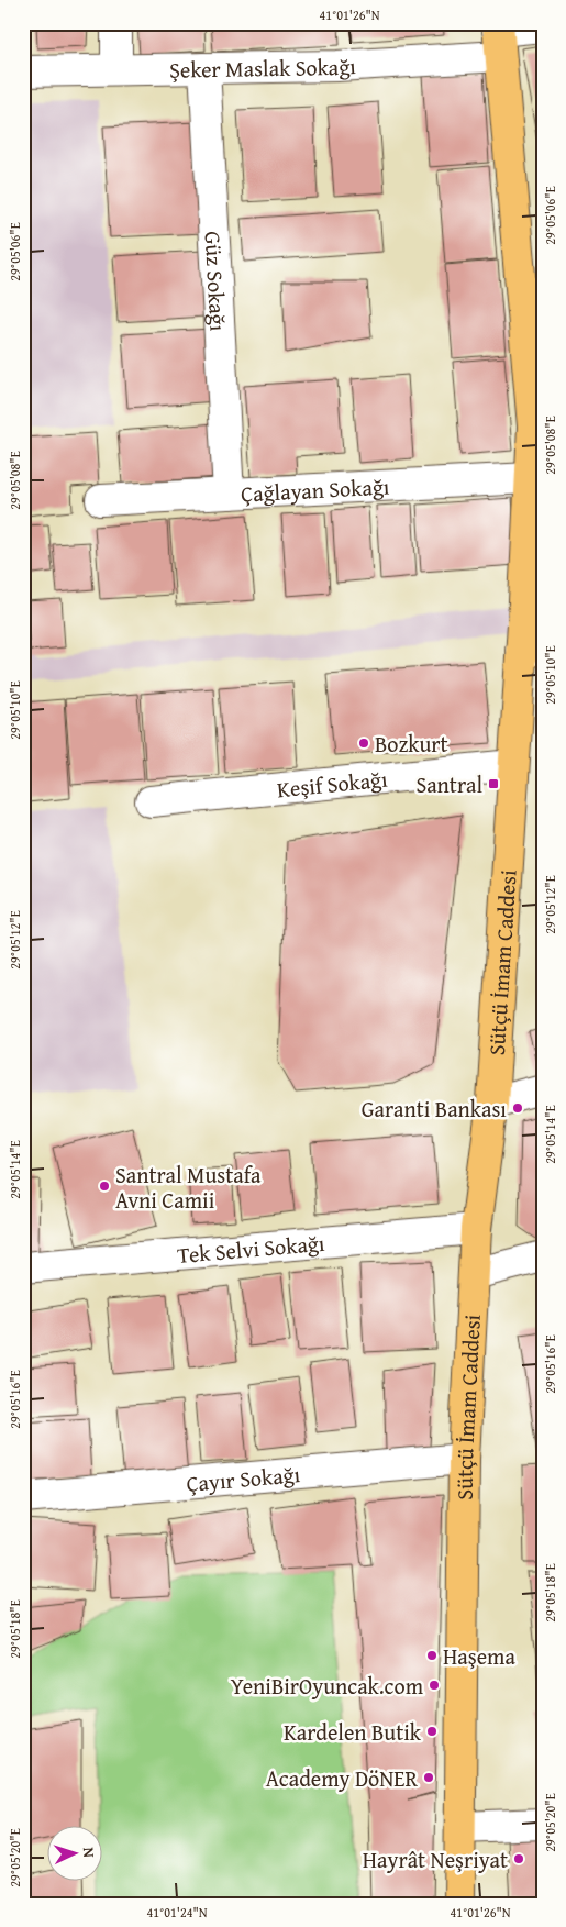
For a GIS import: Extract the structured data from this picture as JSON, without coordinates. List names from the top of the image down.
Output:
{
  "streets": {
    "main road": ["Sütçü İmam Caddesi"],
    "street": [
      "Şeker Maslak Sokağı",
      "Güz Sokağı",
      "Çağlayan Sokağı",
      "Keşif Sokağı",
      "Tek Selvi Sokağı",
      "Çayır Sokağı"
    ]
  },
  "crossings": [
    ["Şeker Maslak Sokağı", "Güz Sokağı"],
    ["Şeker Maslak Sokağı", "Sütçü İmam Caddesi"],
    ["Güz Sokağı", "Çağlayan Sokağı"],
    ["Çağlayan Sokağı", "Sütçü İmam Caddesi"],
    ["Keşif Sokağı", "Sütçü İmam Caddesi"],
    ["Sütçü İmam Caddesi", "Tek Selvi Sokağı"],
    ["Sütçü İmam Caddesi", "Çayır Sokağı"]
  ],
  "places": {
    "other": [
      "Bozkurt",
      "Garanti Bankası",
      "Santral Mustafa Avni Camii",
      "Haşema",
      "YeniBirOyuncak.com",
      "Kardelen Butik",
      "Academy DöNER",
      "Hayrât Neşriyat"
    ],
    "transit": ["Santral"]
  },
  "north": "right",
  "coordinates": [
    "41°01'26\"N",
    "29°05'06\"E",
    "29°05'08\"E",
    "29°05'10\"E",
    "29°05'12\"E",
    "29°05'14\"E",
    "29°05'16\"E",
    "29°05'18\"E",
    "29°05'20\"E",
    "41°01'24\"N"
  ]
}
